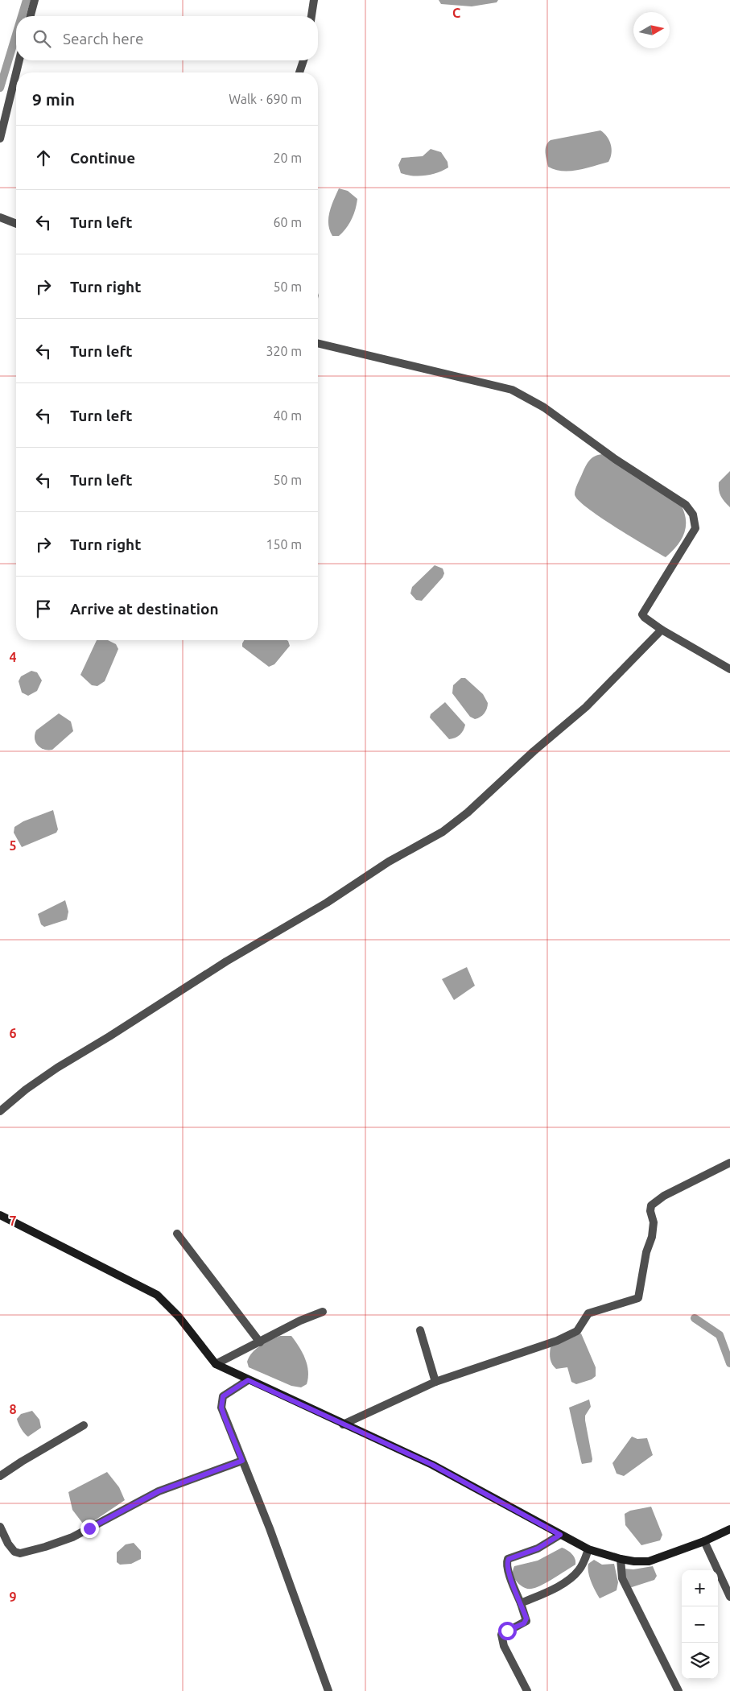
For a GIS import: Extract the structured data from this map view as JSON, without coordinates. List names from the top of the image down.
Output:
{
  "north": "right",
  "page": {
    "search": "Search here",
    "heading": ["9 min", "Walk · 690 m"],
    "list": [
      ["Continue", "20 m"],
      ["Turn left", "60 m"],
      ["Turn right", "50 m"],
      ["Turn left", "320 m"],
      ["Turn left", "40 m"],
      ["Turn left", "50 m"],
      ["Turn right", "150 m"],
      "Arrive at destination"
    ],
    "map_buttons": ["+", "−"]
  },
  "grid": {
    "columns": ["C"],
    "rows": [
      "4",
      "5",
      "6",
      "7",
      "8",
      "9"
    ]
  }
}
